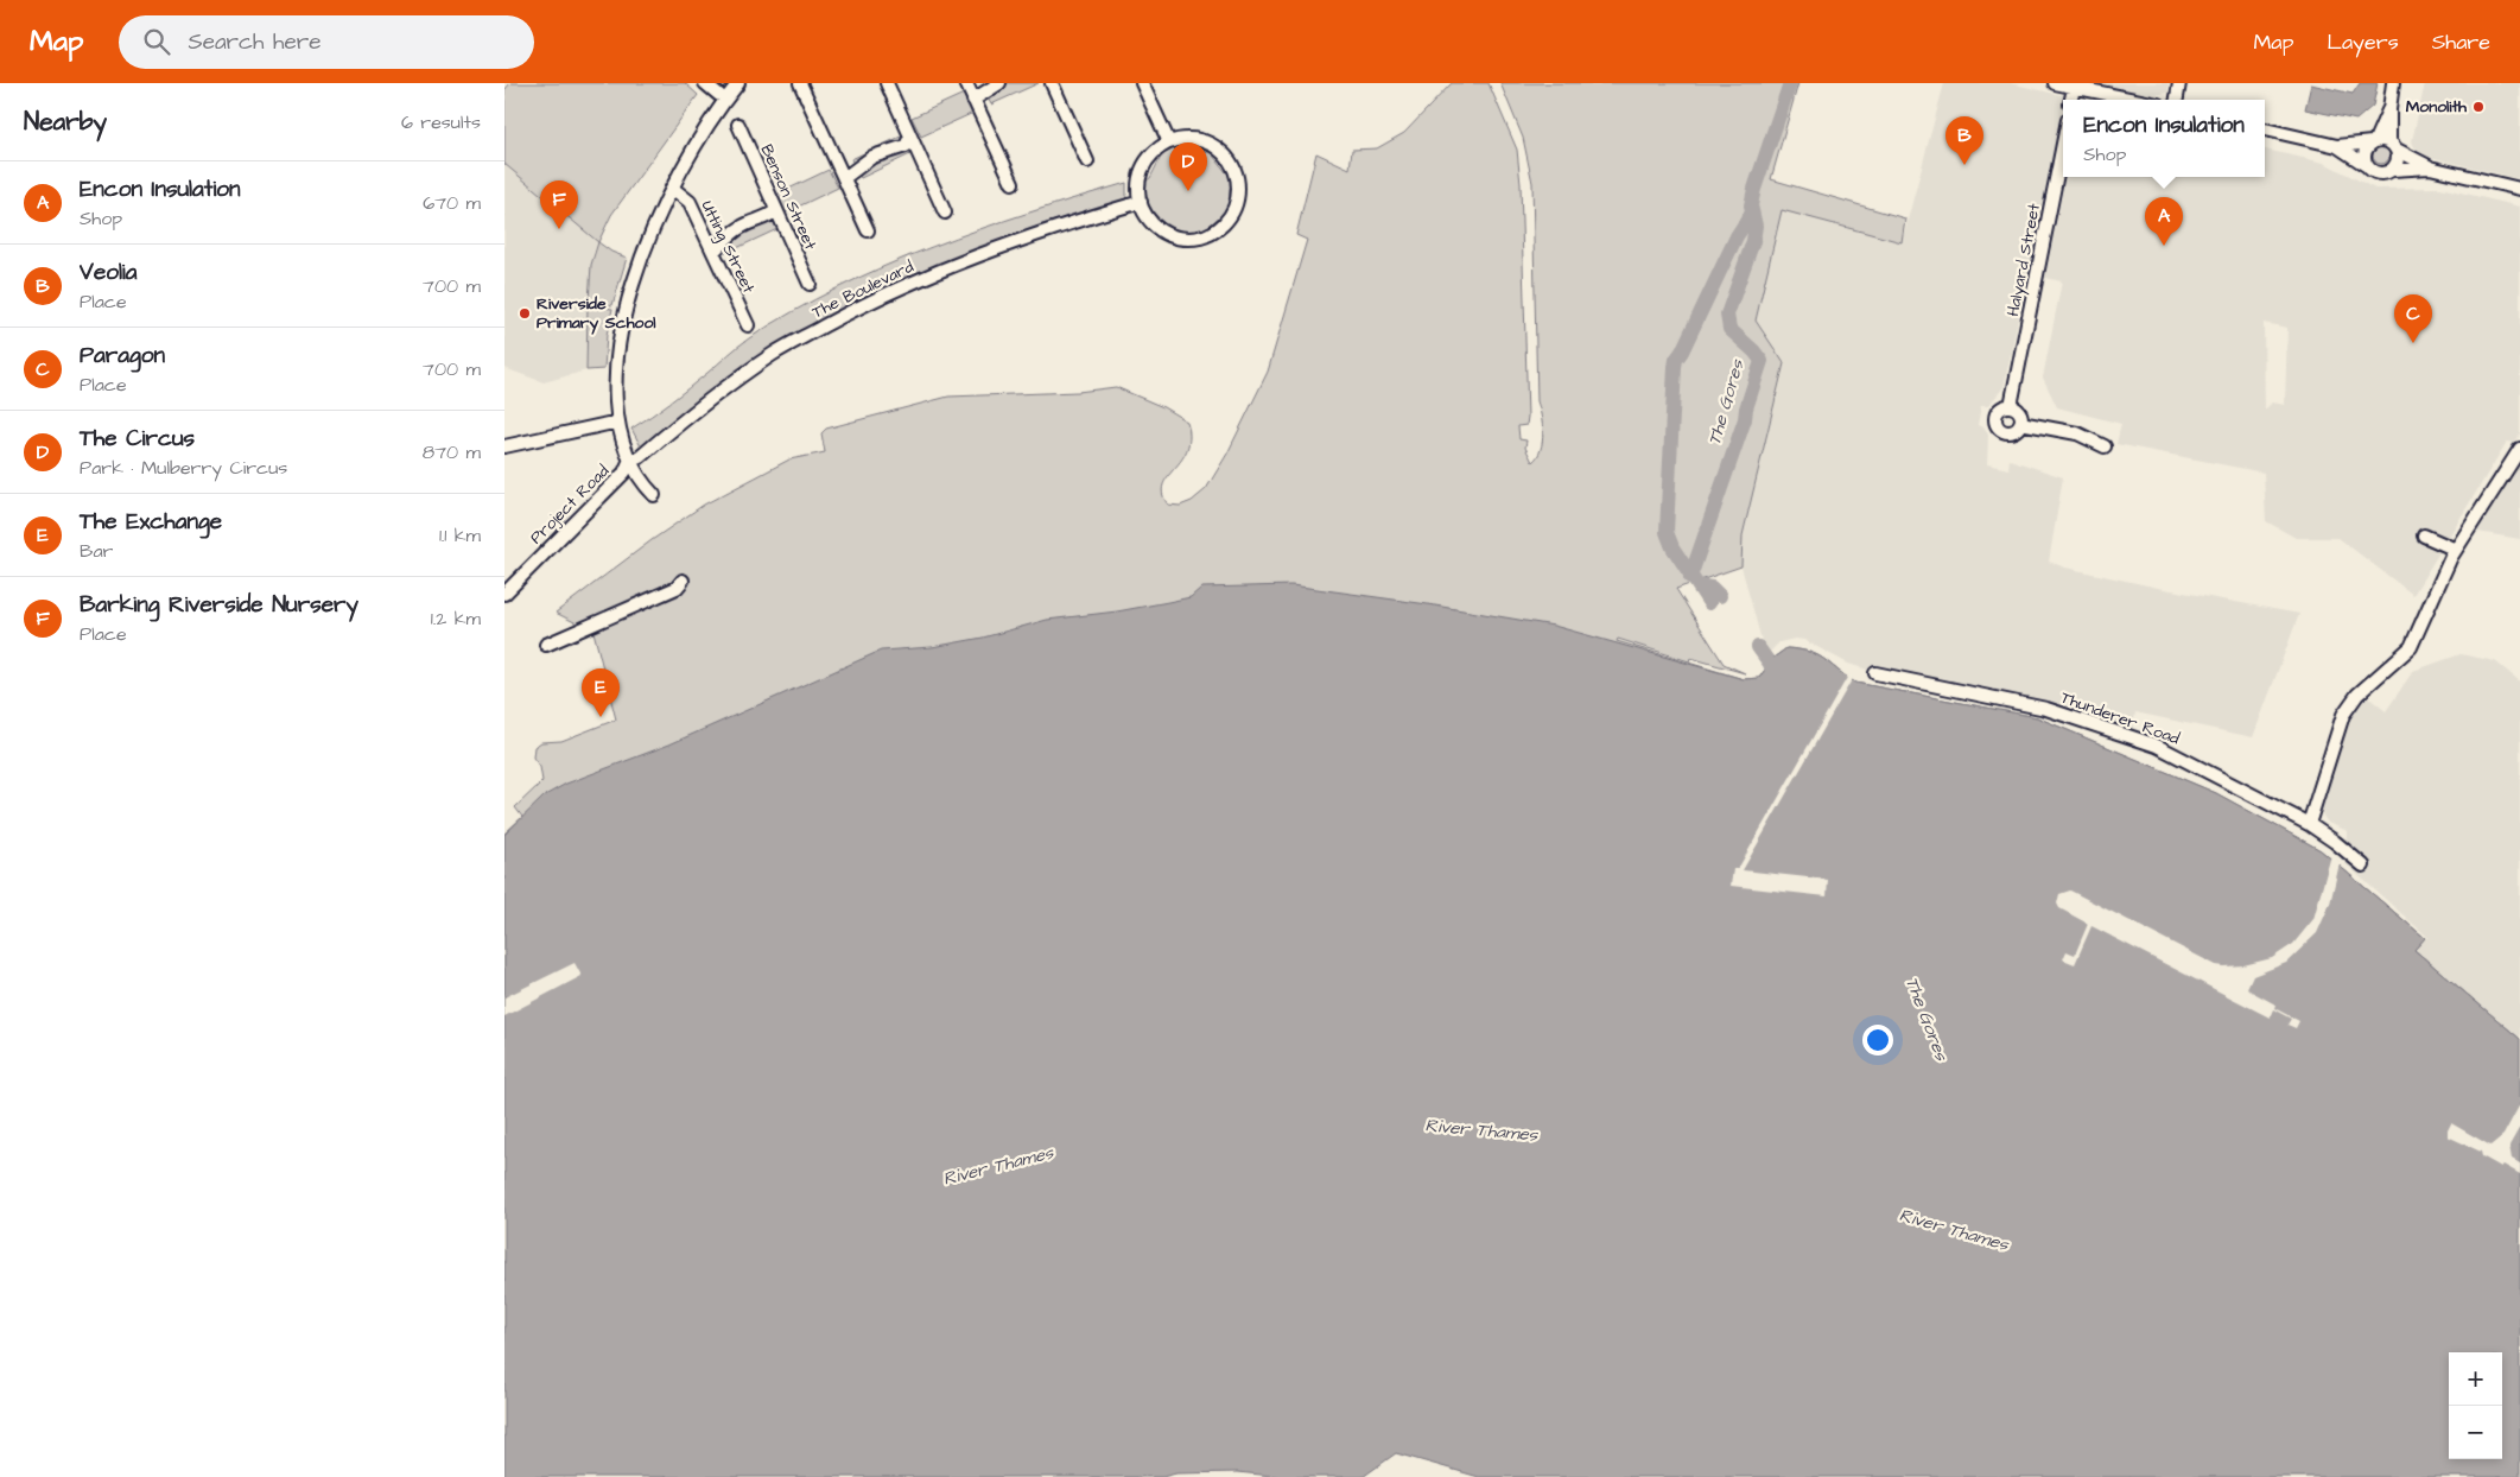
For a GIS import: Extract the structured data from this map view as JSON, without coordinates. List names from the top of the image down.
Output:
{
  "streets": {
    "street": [
      "Benson Street",
      "Utting Street",
      "Halyard Street",
      "The Boulevard",
      "Project Road",
      "Thunderer Road"
    ]
  },
  "crossings": [
    ["The Boulevard", "Project Road"]
  ],
  "water": ["The Gores", "River Thames"],
  "places": ["Monolith", "Riverside Primary School"],
  "page": {
    "header": "Map",
    "search": "Search here",
    "nav": ["Map", "Layers", "Share"],
    "heading": ["Nearby", "6 results"],
    "popup": ["Encon Insulation", "Shop"],
    "pins": [
      "B",
      "D",
      "F",
      "A",
      "C",
      "E"
    ],
    "list": [
      {
        "mark": "A",
        "name": "Encon Insulation",
        "note": "Shop",
        "value": "670 m"
      },
      {
        "mark": "B",
        "name": "Veolia",
        "note": "Place",
        "value": "700 m"
      },
      {
        "mark": "C",
        "name": "Paragon",
        "note": "Place",
        "value": "700 m"
      },
      {
        "mark": "D",
        "name": "The Circus",
        "note": "Park · Mulberry Circus",
        "value": "870 m"
      },
      {
        "mark": "E",
        "name": "The Exchange",
        "note": "Bar",
        "value": "1.1 km"
      },
      {
        "mark": "F",
        "name": "Barking Riverside Nursery",
        "note": "Place",
        "value": "1.2 km"
      }
    ],
    "map_buttons": ["+", "−"]
  }
}
